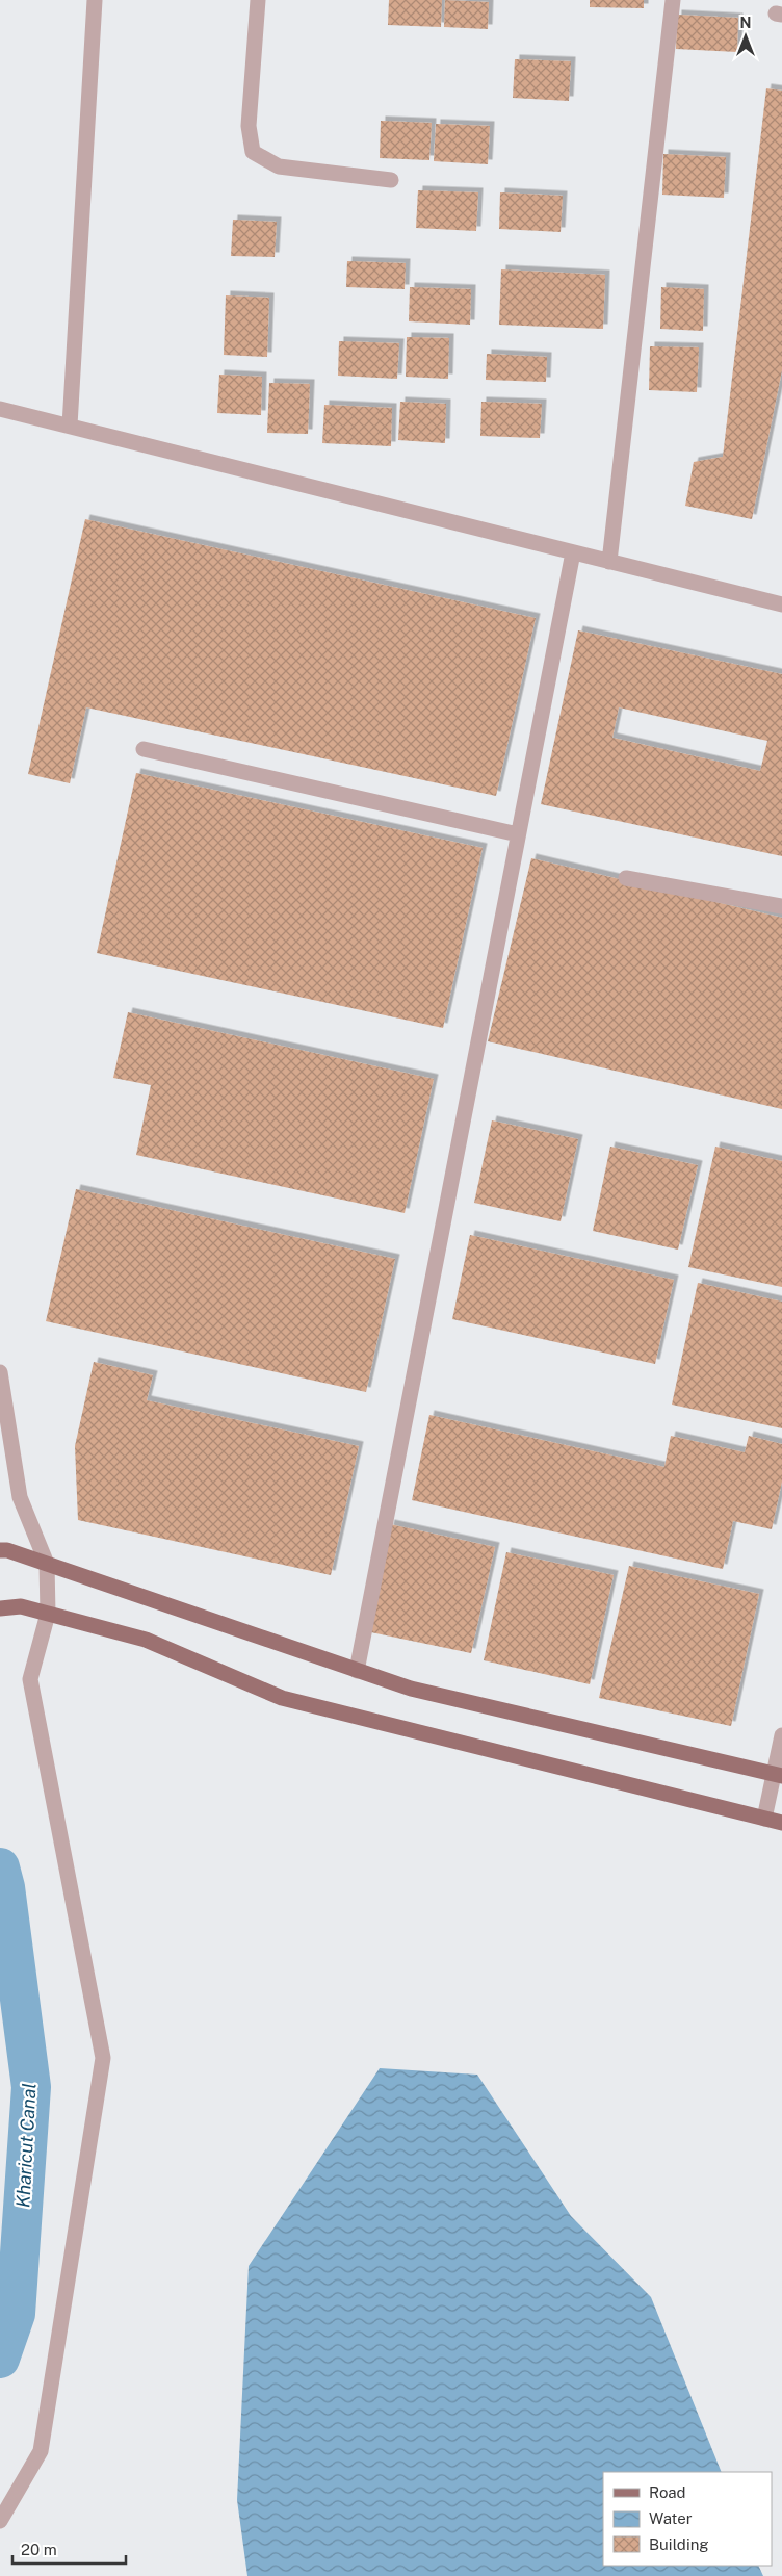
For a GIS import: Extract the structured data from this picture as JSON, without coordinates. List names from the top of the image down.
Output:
{
  "water": ["Kharicut Canal"],
  "legend": ["Road", "Water", "Building"],
  "scale_bar": "20 m",
  "north": "top"
}
